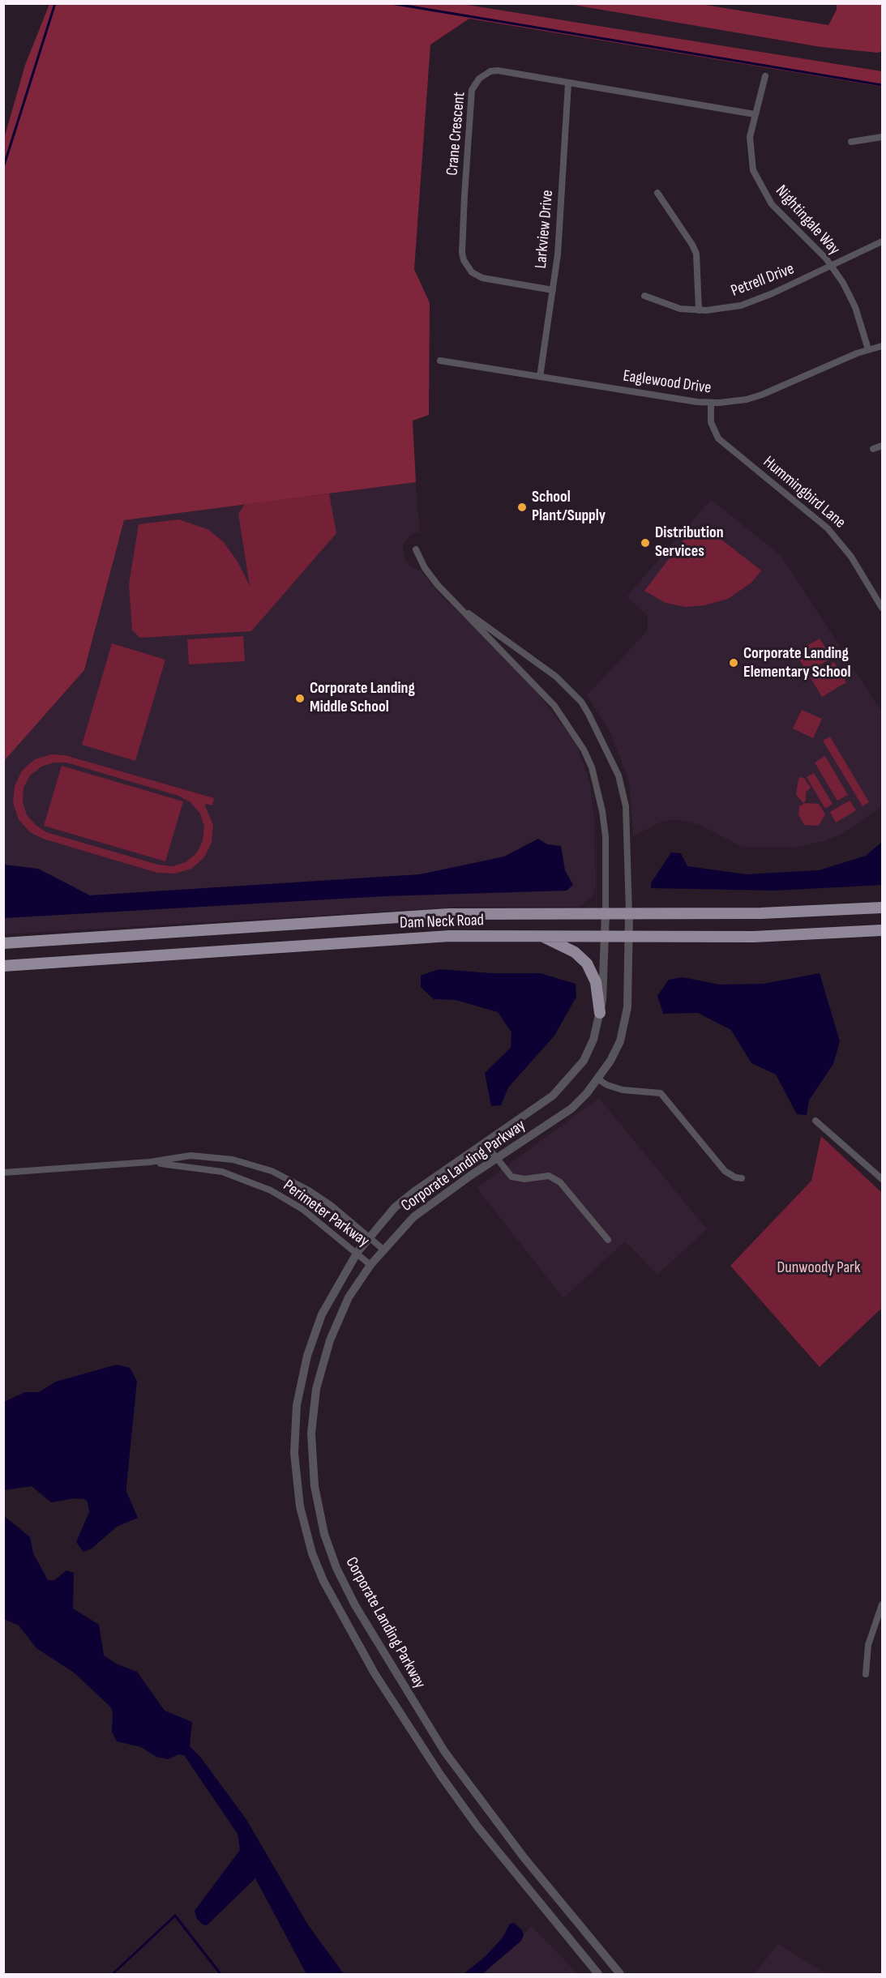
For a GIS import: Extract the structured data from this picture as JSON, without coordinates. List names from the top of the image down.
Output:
{
  "streets": {
    "main road": ["Dam Neck Road"],
    "street": [
      "Crane Crescent",
      "Nightingale Way",
      "Larkview Drive",
      "Petrell Drive",
      "Eaglewood Drive",
      "Hummingbird Lane",
      "Corporate Landing Parkway",
      "Perimeter Parkway"
    ]
  },
  "crossings": [
    ["Crane Crescent", "Nightingale Way"],
    ["Crane Crescent", "Larkview Drive"],
    ["Nightingale Way", "Petrell Drive"],
    ["Nightingale Way", "Eaglewood Drive"],
    ["Larkview Drive", "Eaglewood Drive"],
    ["Eaglewood Drive", "Hummingbird Lane"],
    ["Dam Neck Road", "Corporate Landing Parkway"],
    ["Corporate Landing Parkway", "Perimeter Parkway"]
  ],
  "parks": ["Dunwoody Park"],
  "places": [
    "School Plant/Supply",
    "Distribution Services",
    "Corporate Landing Elementary School",
    "Corporate Landing Middle School"
  ]
}
